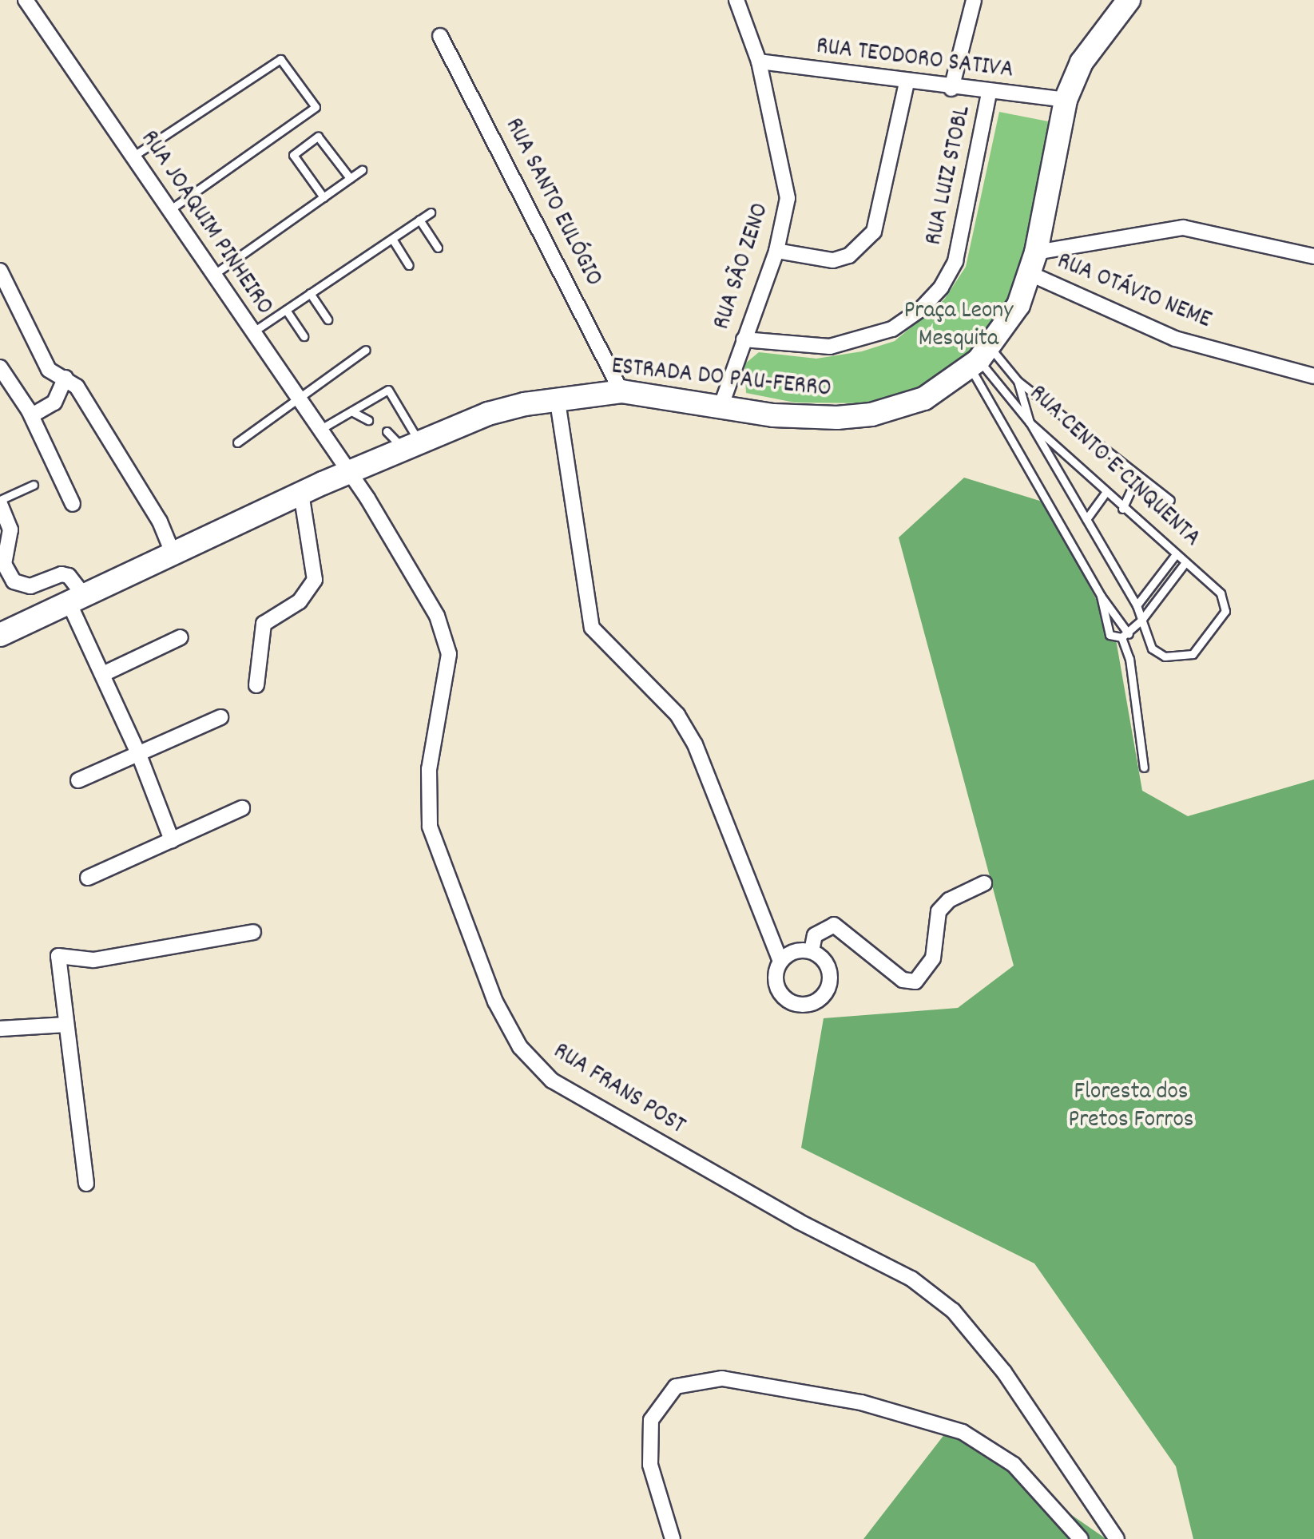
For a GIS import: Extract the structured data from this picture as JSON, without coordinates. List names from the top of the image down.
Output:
{
  "streets": {
    "main road": ["ESTRADA DO PAU-FERRO"],
    "street": [
      "RUA TEODORO SATIVA",
      "RUA LUIZ STOBL",
      "RUA SANTO EULÓGIO",
      "RUA JOAQUIM PINHEIRO",
      "RUA SÃO ZENO",
      "RUA OTÁVIO NEME",
      "RUA FRANS POST"
    ],
    "lane": ["RUA CENTO E CINQUENTA"]
  },
  "crossings": [
    ["RUA TEODORO SATIVA", "RUA LUIZ STOBL"],
    ["RUA TEODORO SATIVA", "RUA SÃO ZENO"],
    ["RUA TEODORO SATIVA", "ESTRADA DO PAU-FERRO"],
    ["RUA LUIZ STOBL", "RUA SÃO ZENO"],
    ["RUA SANTO EULÓGIO", "ESTRADA DO PAU-FERRO"],
    ["RUA JOAQUIM PINHEIRO", "ESTRADA DO PAU-FERRO"],
    ["RUA JOAQUIM PINHEIRO", "RUA FRANS POST"],
    ["RUA SÃO ZENO", "ESTRADA DO PAU-FERRO"],
    ["RUA OTÁVIO NEME", "ESTRADA DO PAU-FERRO"],
    ["ESTRADA DO PAU-FERRO", "RUA CENTO E CINQUENTA"],
    ["ESTRADA DO PAU-FERRO", "RUA FRANS POST"]
  ],
  "parks": ["Praça Leony Mesquita", "Floresta dos Pretos Forros"]
}
